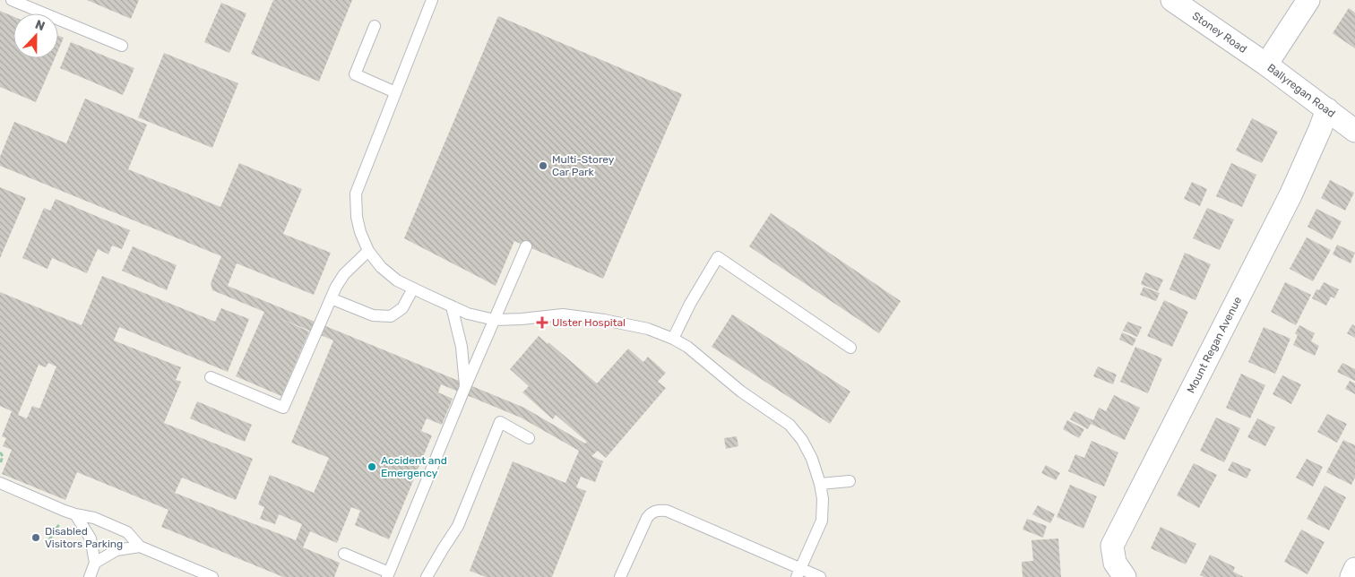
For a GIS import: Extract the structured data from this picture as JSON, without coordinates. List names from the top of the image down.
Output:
{
  "streets": {
    "street": ["Stoney Road", "Ballyregan Road", "Mount Regan Avenue"]
  },
  "crossings": [
    ["Stoney Road", "Ballyregan Road"],
    ["Ballyregan Road", "Mount Regan Avenue"]
  ],
  "places": {
    "other": ["Multi-Storey Car Park", "Accident and Emergency", "Disabled Visitors Parking"],
    "health": ["Ulster Hospital"]
  },
  "north": "top"
}
